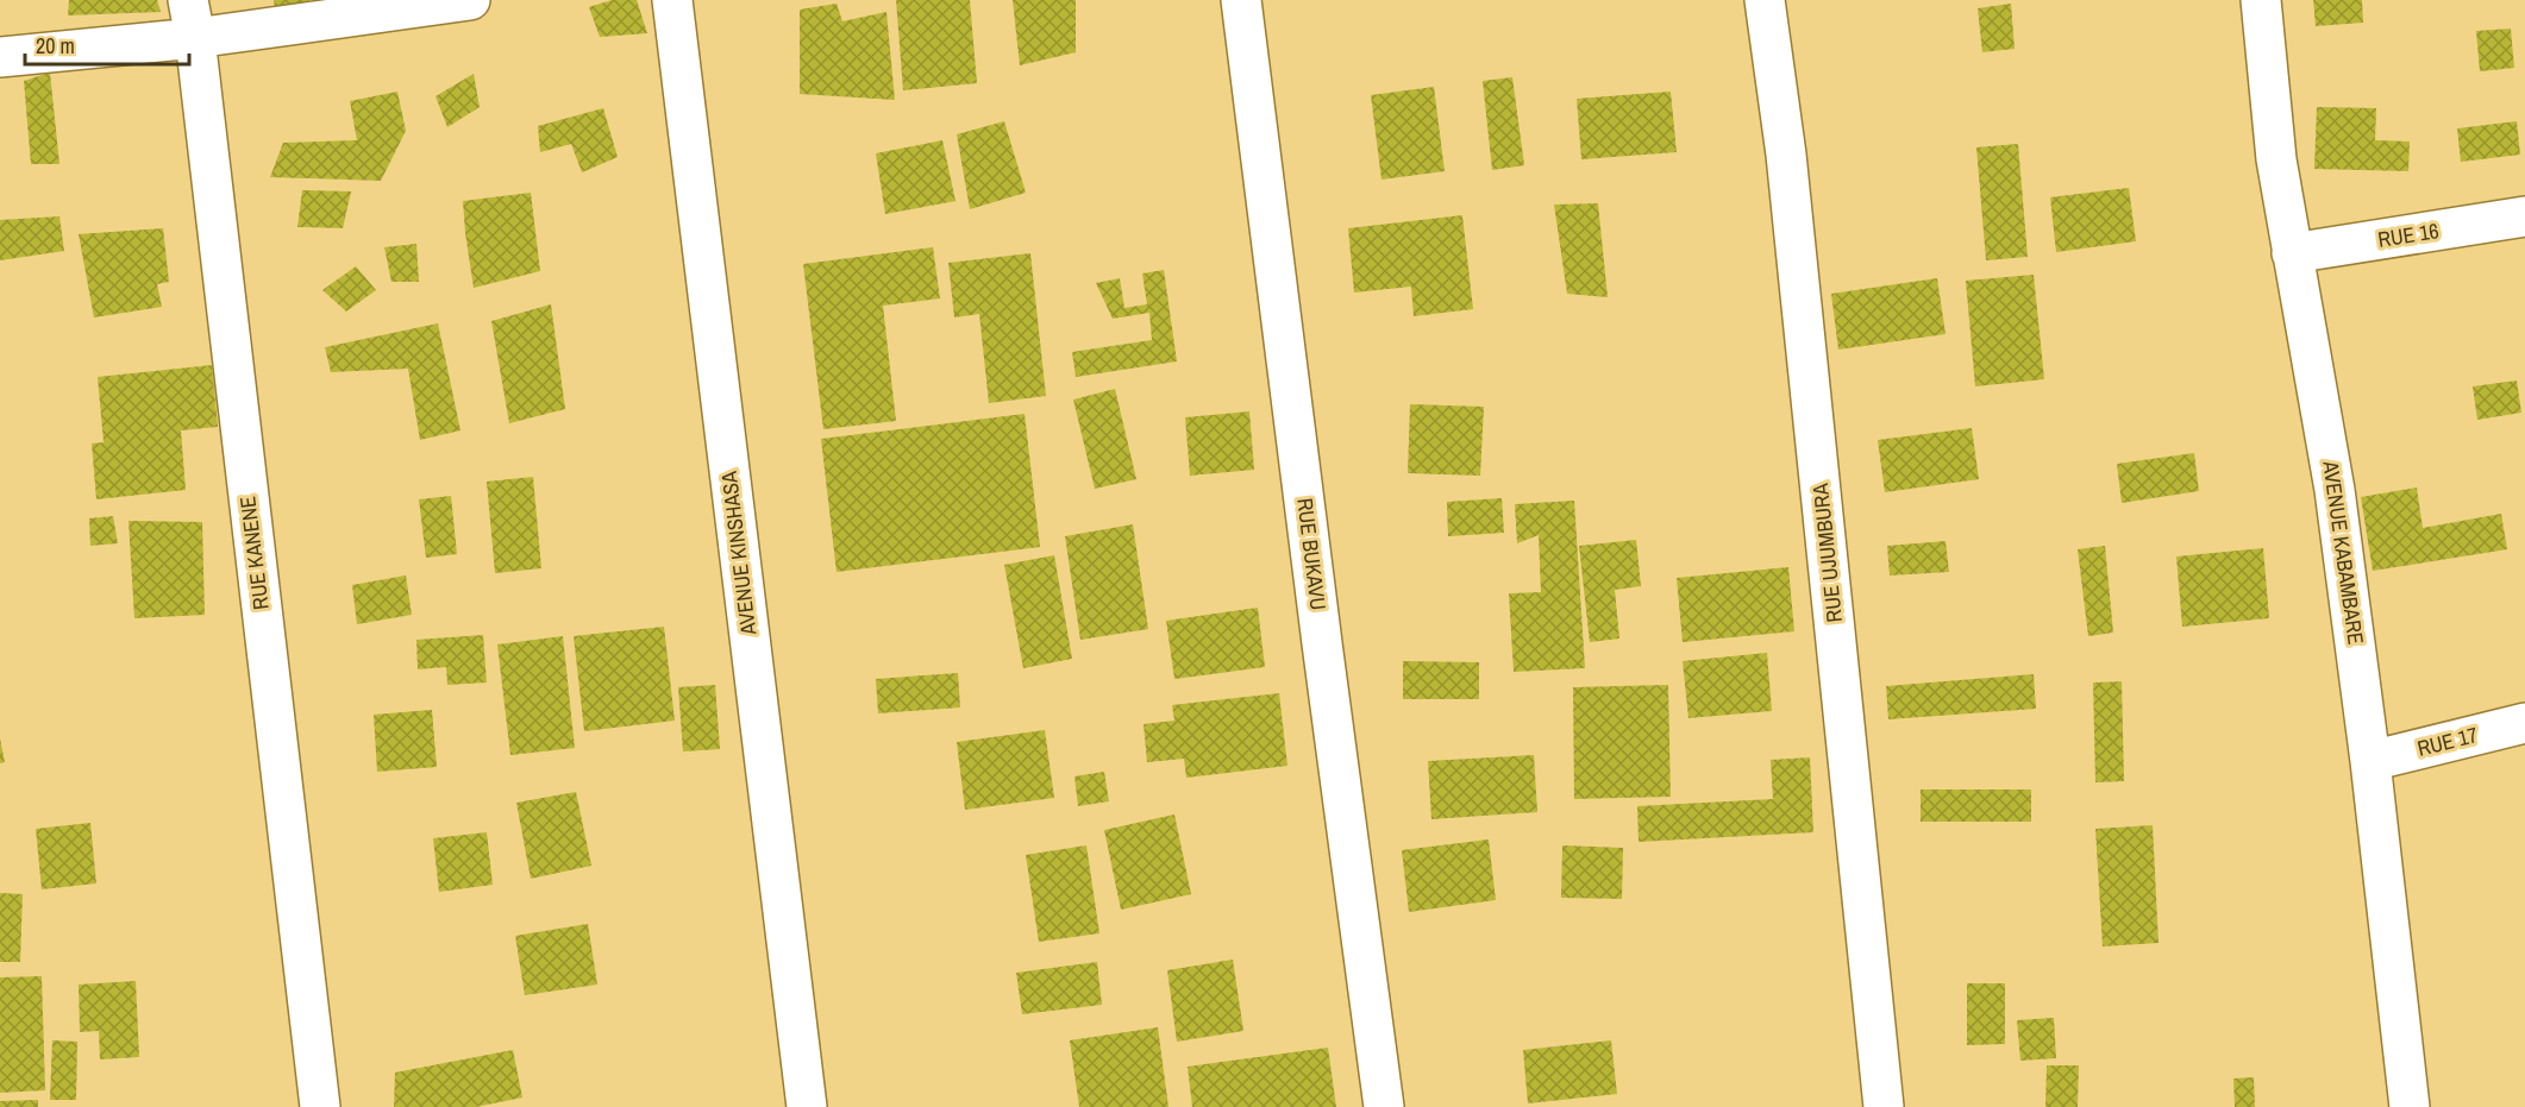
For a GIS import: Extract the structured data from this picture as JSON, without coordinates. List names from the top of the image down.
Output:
{
  "streets": {
    "street": [
      "RUE 16",
      "RUE KANENE",
      "AVENUE KINSHASA",
      "RUE UJUMBURA",
      "AVENUE KABAMBARE",
      "RUE BUKAVU",
      "RUE 17"
    ]
  },
  "crossings": [
    ["RUE 16", "AVENUE KABAMBARE"],
    ["AVENUE KABAMBARE", "RUE 17"]
  ],
  "scale_bar": "20 m"
}
